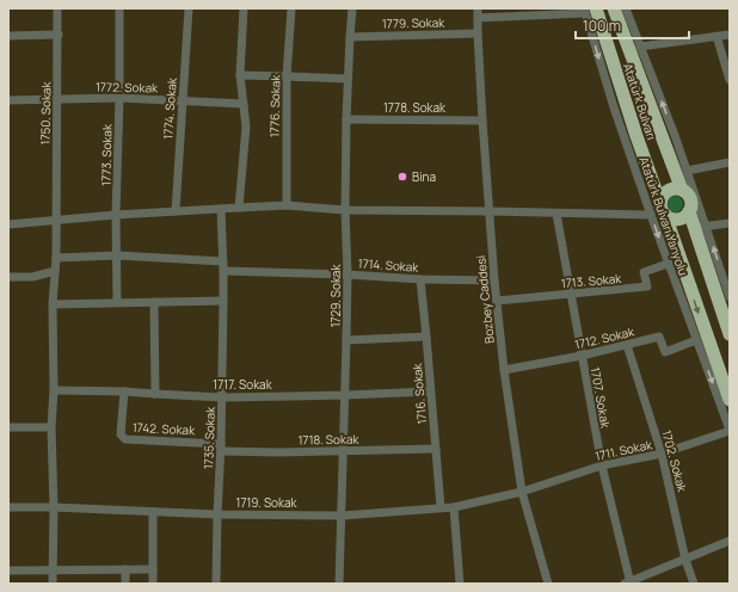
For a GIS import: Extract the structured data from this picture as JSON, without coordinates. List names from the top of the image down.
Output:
{
  "streets": {
    "highway": ["Atatürk Bulvarı"],
    "street": [
      "1779. Sokak",
      "1772. Sokak",
      "1776. Sokak",
      "1778. Sokak",
      "1774. Sokak",
      "1750. Sokak",
      "1773. Sokak",
      "Atatürk Bulvarı Yanyolu",
      "1714. Sokak",
      "1713. Sokak",
      "1729. Sokak",
      "Bozbey Caddesi",
      "1712. Sokak",
      "1717. Sokak",
      "1716. Sokak",
      "1707. Sokak",
      "1742. Sokak",
      "1735. Sokak",
      "1718. Sokak",
      "1711. Sokak",
      "1702. Sokak",
      "1719. Sokak"
    ]
  },
  "crossings": [
    ["1779. Sokak", "1729. Sokak"],
    ["1779. Sokak", "Bozbey Caddesi"],
    ["1772. Sokak", "1774. Sokak"],
    ["1772. Sokak", "1750. Sokak"],
    ["1772. Sokak", "1773. Sokak"],
    ["Atatürk Bulvarı", "Atatürk Bulvarı Yanyolu"],
    ["1778. Sokak", "1729. Sokak"],
    ["1778. Sokak", "Bozbey Caddesi"],
    ["1750. Sokak", "1714. Sokak"],
    ["1750. Sokak", "1717. Sokak"],
    ["1750. Sokak", "1719. Sokak"],
    ["1773. Sokak", "1714. Sokak"],
    ["Atatürk Bulvarı Yanyolu", "1713. Sokak"],
    ["Atatürk Bulvarı Yanyolu", "1712. Sokak"],
    ["Atatürk Bulvarı Yanyolu", "1711. Sokak"],
    ["1714. Sokak", "1729. Sokak"],
    ["1714. Sokak", "Bozbey Caddesi"],
    ["1714. Sokak", "1716. Sokak"],
    ["1714. Sokak", "1735. Sokak"],
    ["1713. Sokak", "Bozbey Caddesi"],
    ["1713. Sokak", "1707. Sokak"],
    ["1729. Sokak", "1717. Sokak"],
    ["1729. Sokak", "1718. Sokak"],
    ["1729. Sokak", "1719. Sokak"],
    ["Bozbey Caddesi", "1712. Sokak"],
    ["Bozbey Caddesi", "1711. Sokak"],
    ["Bozbey Caddesi", "1719. Sokak"],
    ["1712. Sokak", "1707. Sokak"],
    ["1712. Sokak", "1702. Sokak"],
    ["1717. Sokak", "1716. Sokak"],
    ["1717. Sokak", "1742. Sokak"],
    ["1717. Sokak", "1735. Sokak"],
    ["1716. Sokak", "1718. Sokak"],
    ["1716. Sokak", "1719. Sokak"],
    ["1707. Sokak", "1711. Sokak"],
    ["1742. Sokak", "1735. Sokak"],
    ["1742. Sokak", "1718. Sokak"],
    ["1735. Sokak", "1718. Sokak"],
    ["1735. Sokak", "1719. Sokak"],
    ["1711. Sokak", "1702. Sokak"],
    ["1711. Sokak", "1719. Sokak"]
  ],
  "places": ["Bina"],
  "scale_bar": "100 m"
}
